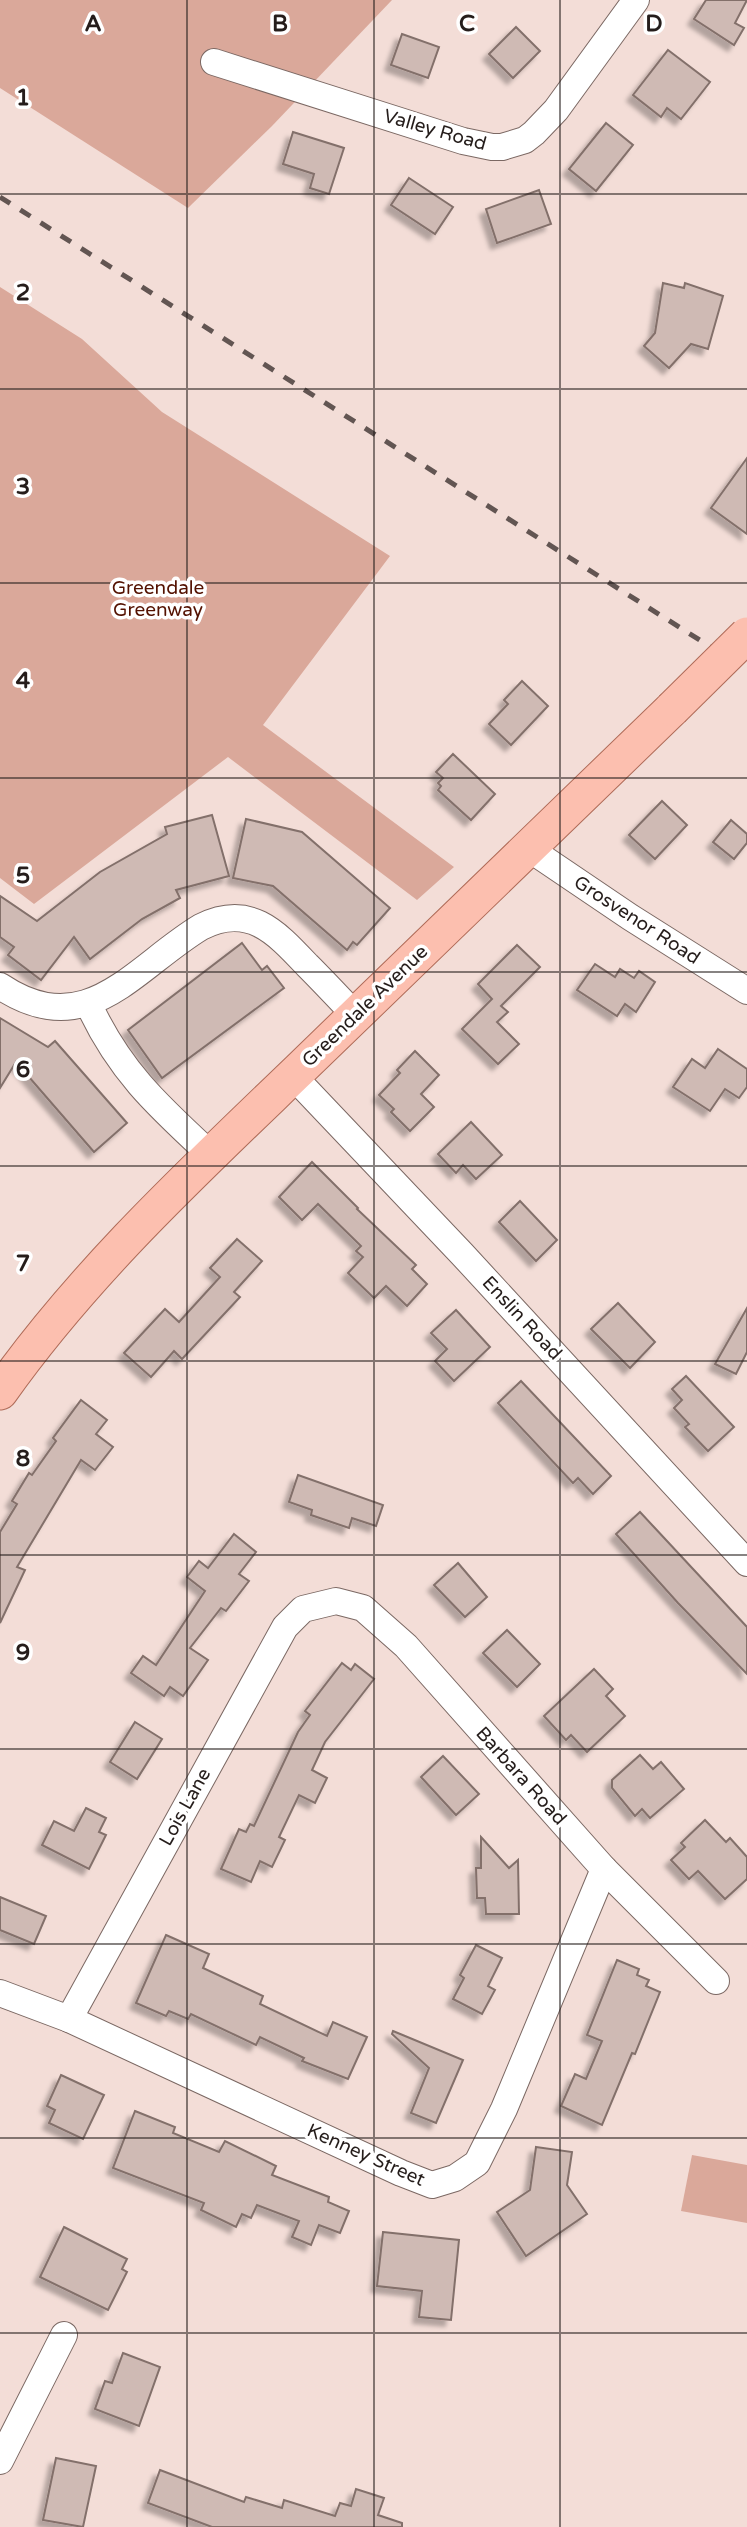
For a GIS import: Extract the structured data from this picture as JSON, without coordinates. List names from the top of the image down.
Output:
{
  "streets": {
    "main road": ["Greendale Avenue"],
    "street": [
      "Valley Road",
      "Grosvenor Road",
      "Enslin Road",
      "Barbara Road",
      "Lois Lane",
      "Kenney Street"
    ]
  },
  "crossings": [
    ["Grosvenor Road", "Greendale Avenue"],
    ["Greendale Avenue", "Enslin Road"],
    ["Barbara Road", "Lois Lane"],
    ["Barbara Road", "Kenney Street"],
    ["Lois Lane", "Kenney Street"]
  ],
  "parks": ["Greendale Greenway"],
  "grid": {
    "columns": [
      "A",
      "B",
      "C",
      "D"
    ],
    "rows": [
      "1",
      "2",
      "3",
      "4",
      "5",
      "6",
      "7",
      "8",
      "9"
    ]
  }
}
